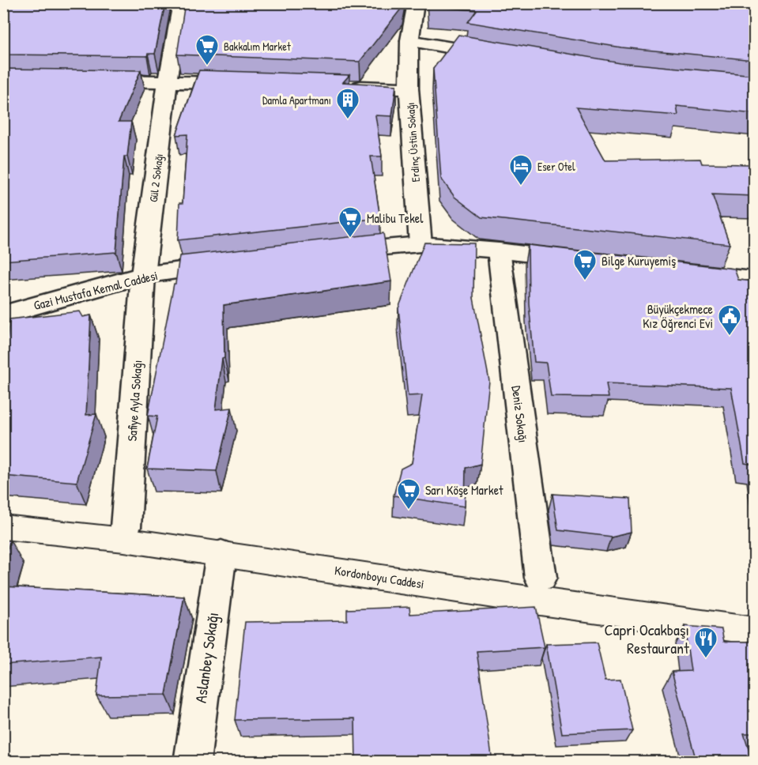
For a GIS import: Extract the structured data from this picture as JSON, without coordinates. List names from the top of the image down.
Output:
{
  "streets": {
    "street": [
      "Erdinç Üstün Sokağı",
      "Gül 2 Sokağı",
      "Gazi Mustafa Kemal Caddesi",
      "Safiye Ayla Sokağı",
      "Deniz Sokağı",
      "Kordonboyu Caddesi",
      "Aslanbey Sokağı"
    ]
  },
  "crossings": [
    ["Gül 2 Sokağı", "Gazi Mustafa Kemal Caddesi"],
    ["Gül 2 Sokağı", "Safiye Ayla Sokağı"],
    ["Gazi Mustafa Kemal Caddesi", "Safiye Ayla Sokağı"],
    ["Kordonboyu Caddesi", "Aslanbey Sokağı"]
  ],
  "places": {
    "supermarket": [
      "Bakkalım Market",
      "Malibu Tekel",
      "Bilge Kuruyemiş",
      "Sarı Köşe Market"
    ],
    "building": ["Damla Apartmanı"],
    "hotel": ["Eser Otel"],
    "public building": ["Büyükçekmece Kız Öğrenci Evi"],
    "restaurant": ["Capri Ocakbaşı Restaurant"]
  }
}
